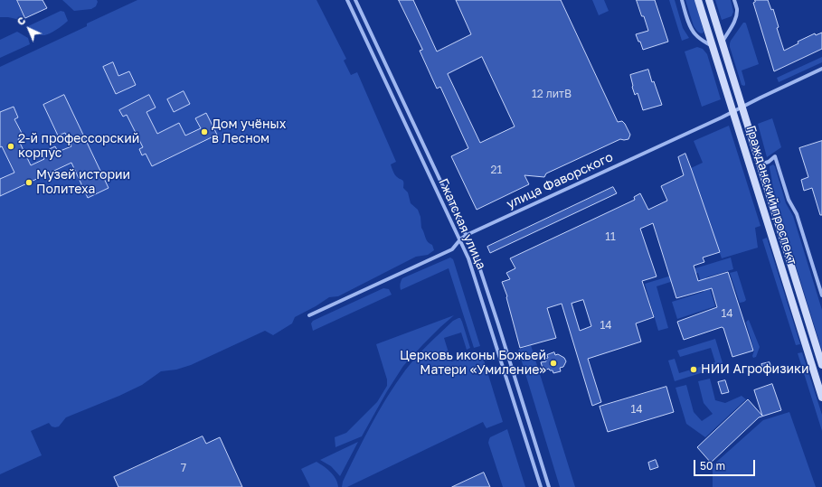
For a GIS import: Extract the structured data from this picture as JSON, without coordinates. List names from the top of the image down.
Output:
{
  "streets": {
    "main road": ["Гражданский проспект"],
    "street": ["улица Фаворского", "Гжатская улица"]
  },
  "crossings": [
    ["улица Фаворского", "Гражданский проспект"],
    ["улица Фаворского", "Гжатская улица"]
  ],
  "places": [
    "Дом учёных в Лесном",
    "2-й профессорский корпус",
    "Музей истории Политеха",
    "Церковь иконы Божьей Матери «Умиление»",
    "НИИ Агрофизики"
  ],
  "house_numbers": [
    "12 литВ",
    "21",
    "11",
    "14",
    "14",
    "14",
    "7"
  ],
  "scale_bar": "50 m",
  "north": "top left"
}
